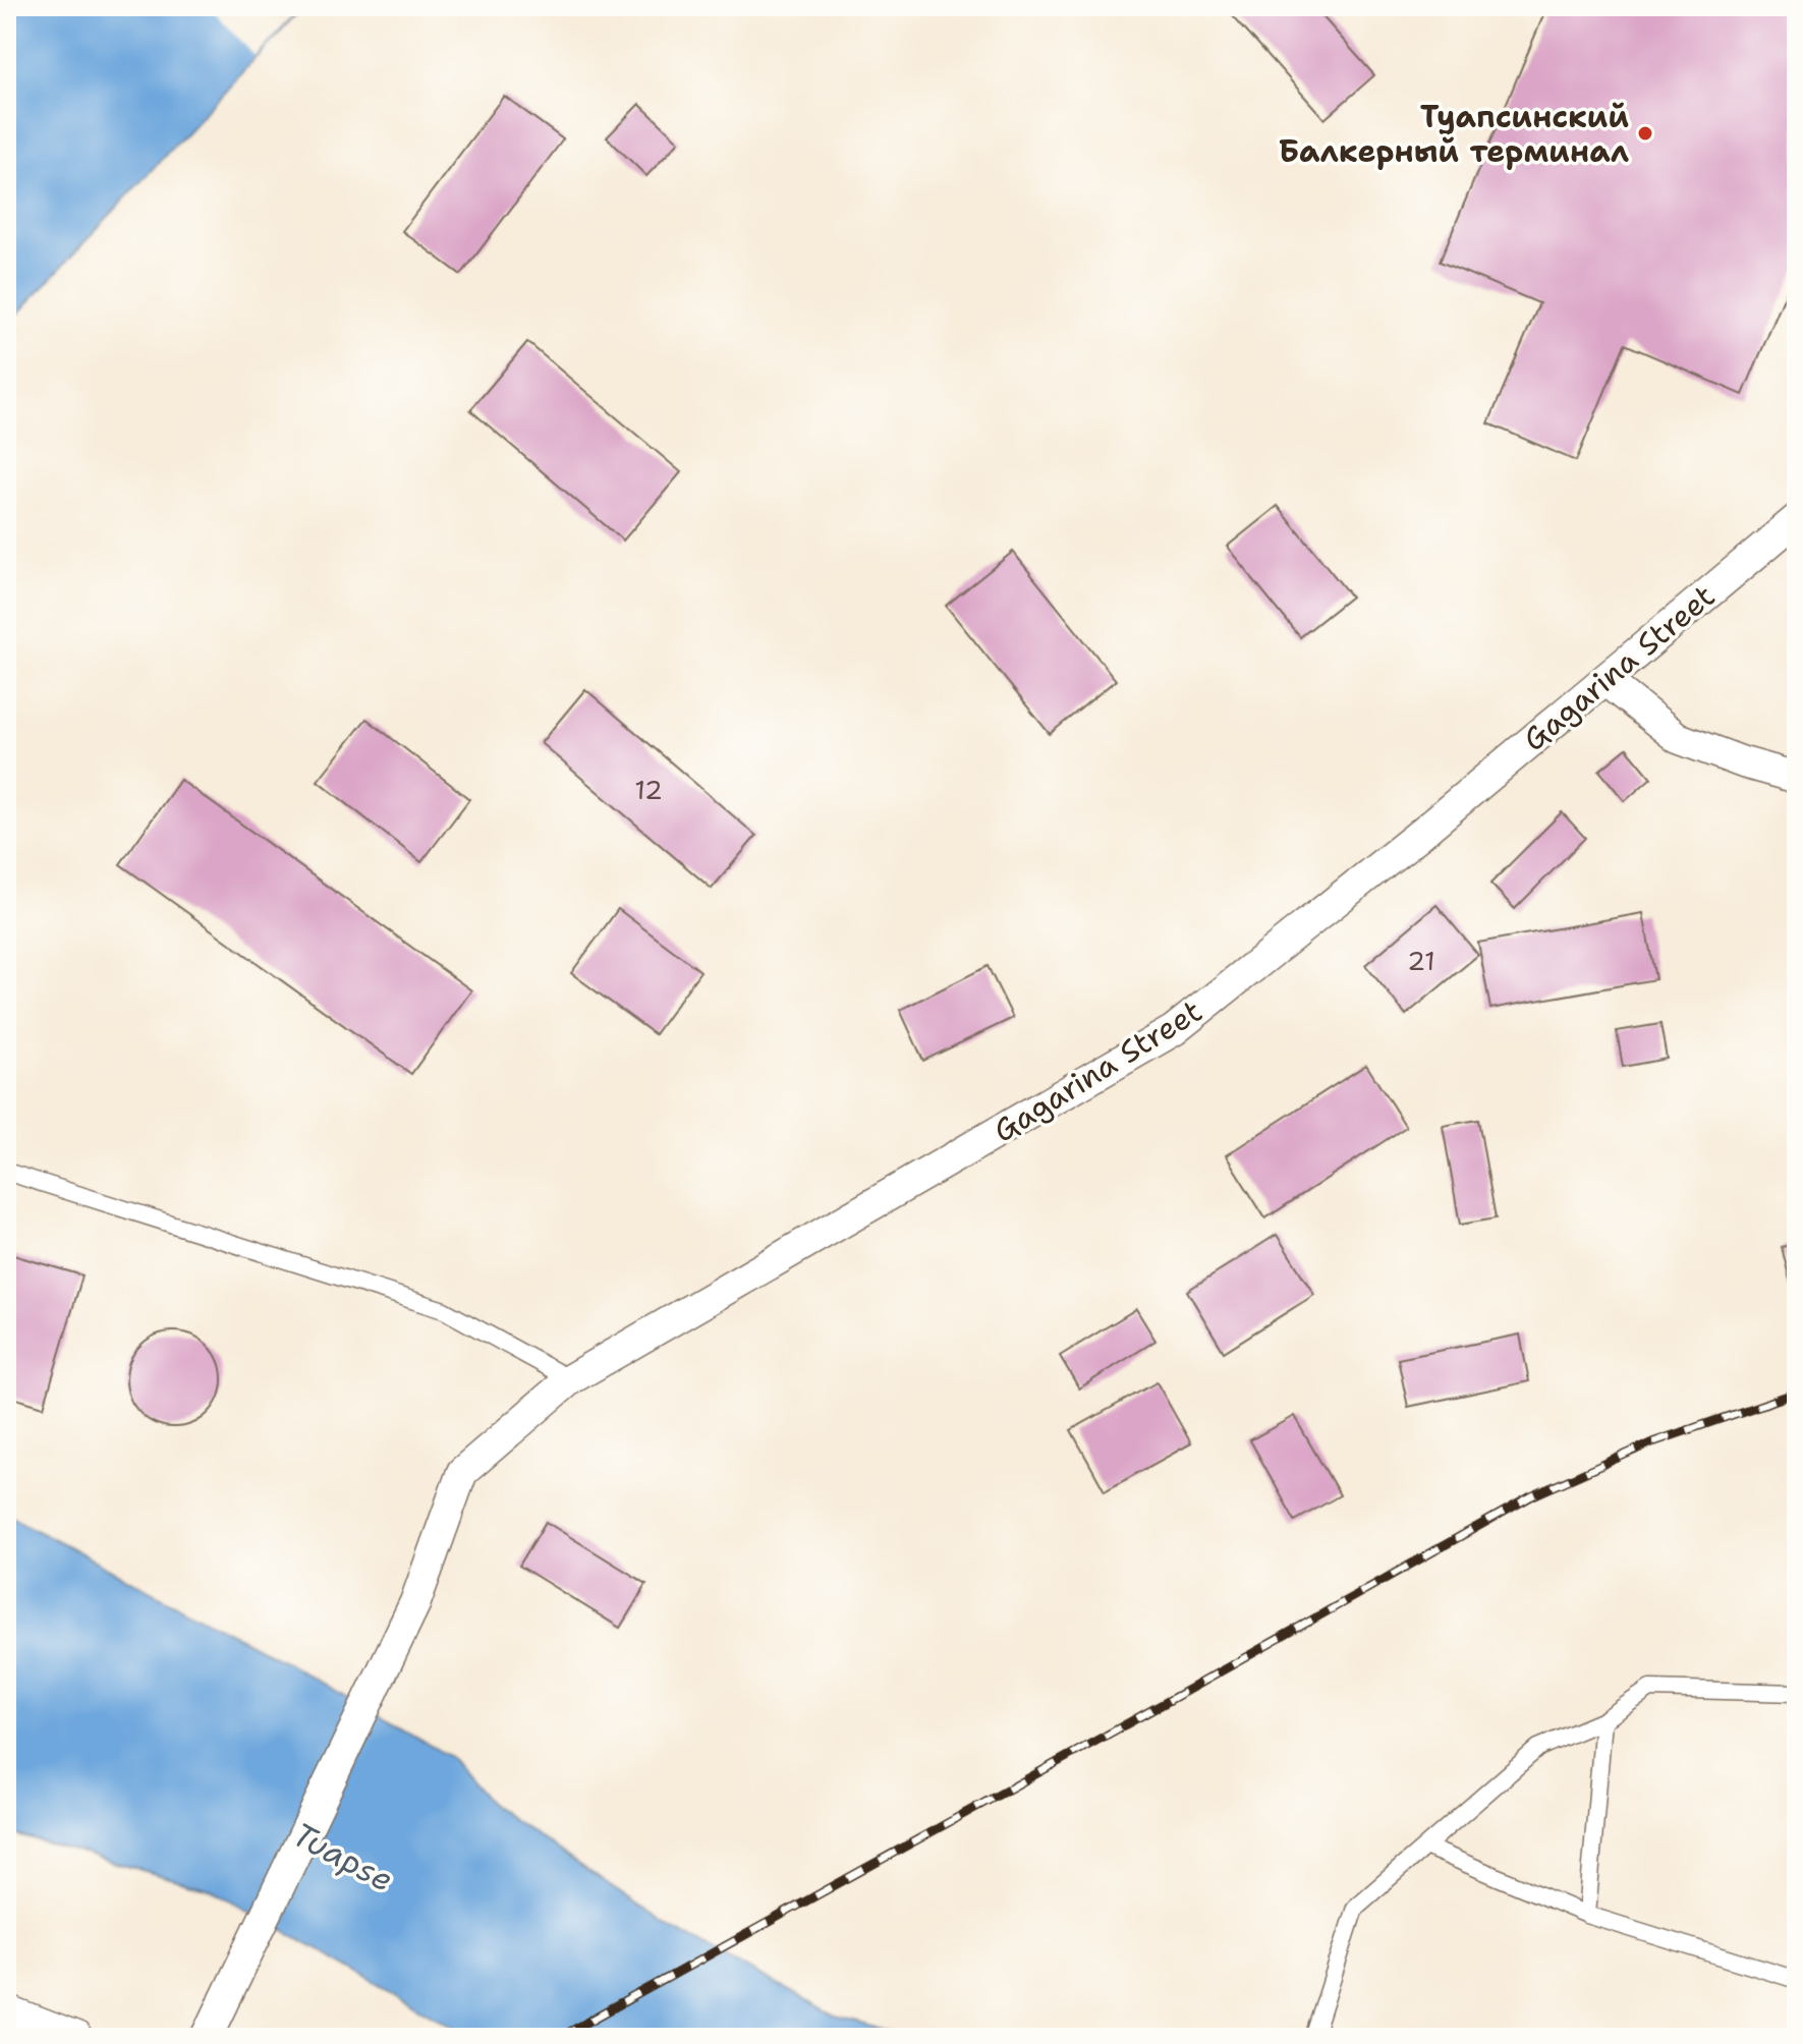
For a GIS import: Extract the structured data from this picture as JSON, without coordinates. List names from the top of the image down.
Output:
{
  "streets": {
    "street": ["Gagarina Street"]
  },
  "water": ["Tuapse"],
  "places": ["Туапсинский Балкерный терминал"],
  "house_numbers": ["12", "21"]
}
